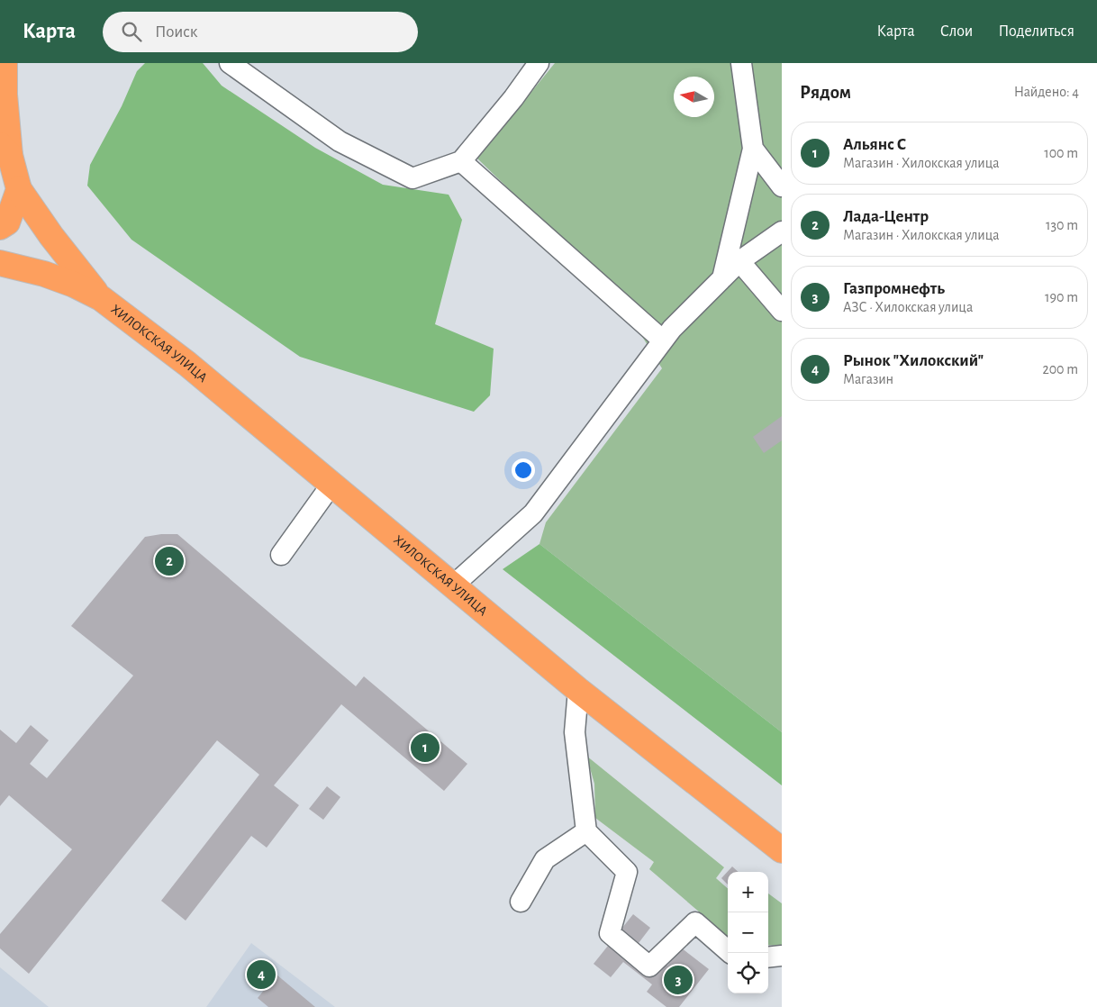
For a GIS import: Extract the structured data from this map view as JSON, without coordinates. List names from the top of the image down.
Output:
{
  "streets": {
    "highway": ["ХИЛОКСКАЯ УЛИЦА"]
  },
  "north": "left",
  "page": {
    "header": "Карта",
    "search": "Поиск",
    "nav": ["Карта", "Слои", "Поделиться"],
    "heading": ["Рядом", "Найдено: 4"],
    "list": [
      {
        "mark": "1",
        "name": "Альянс С",
        "note": "Магазин · Хилокская улица",
        "value": "100 m"
      },
      {
        "mark": "2",
        "name": "Лада-Центр",
        "note": "Магазин · Хилокская улица",
        "value": "130 m"
      },
      {
        "mark": "3",
        "name": "Газпромнефть",
        "note": "АЗС · Хилокская улица",
        "value": "190 m"
      },
      {
        "mark": "4",
        "name": "Рынок \"Хилокский\"",
        "note": "Магазин",
        "value": "200 m"
      }
    ],
    "pins": [
      "2",
      "1",
      "4",
      "3"
    ],
    "map_buttons": ["+", "−"]
  }
}
